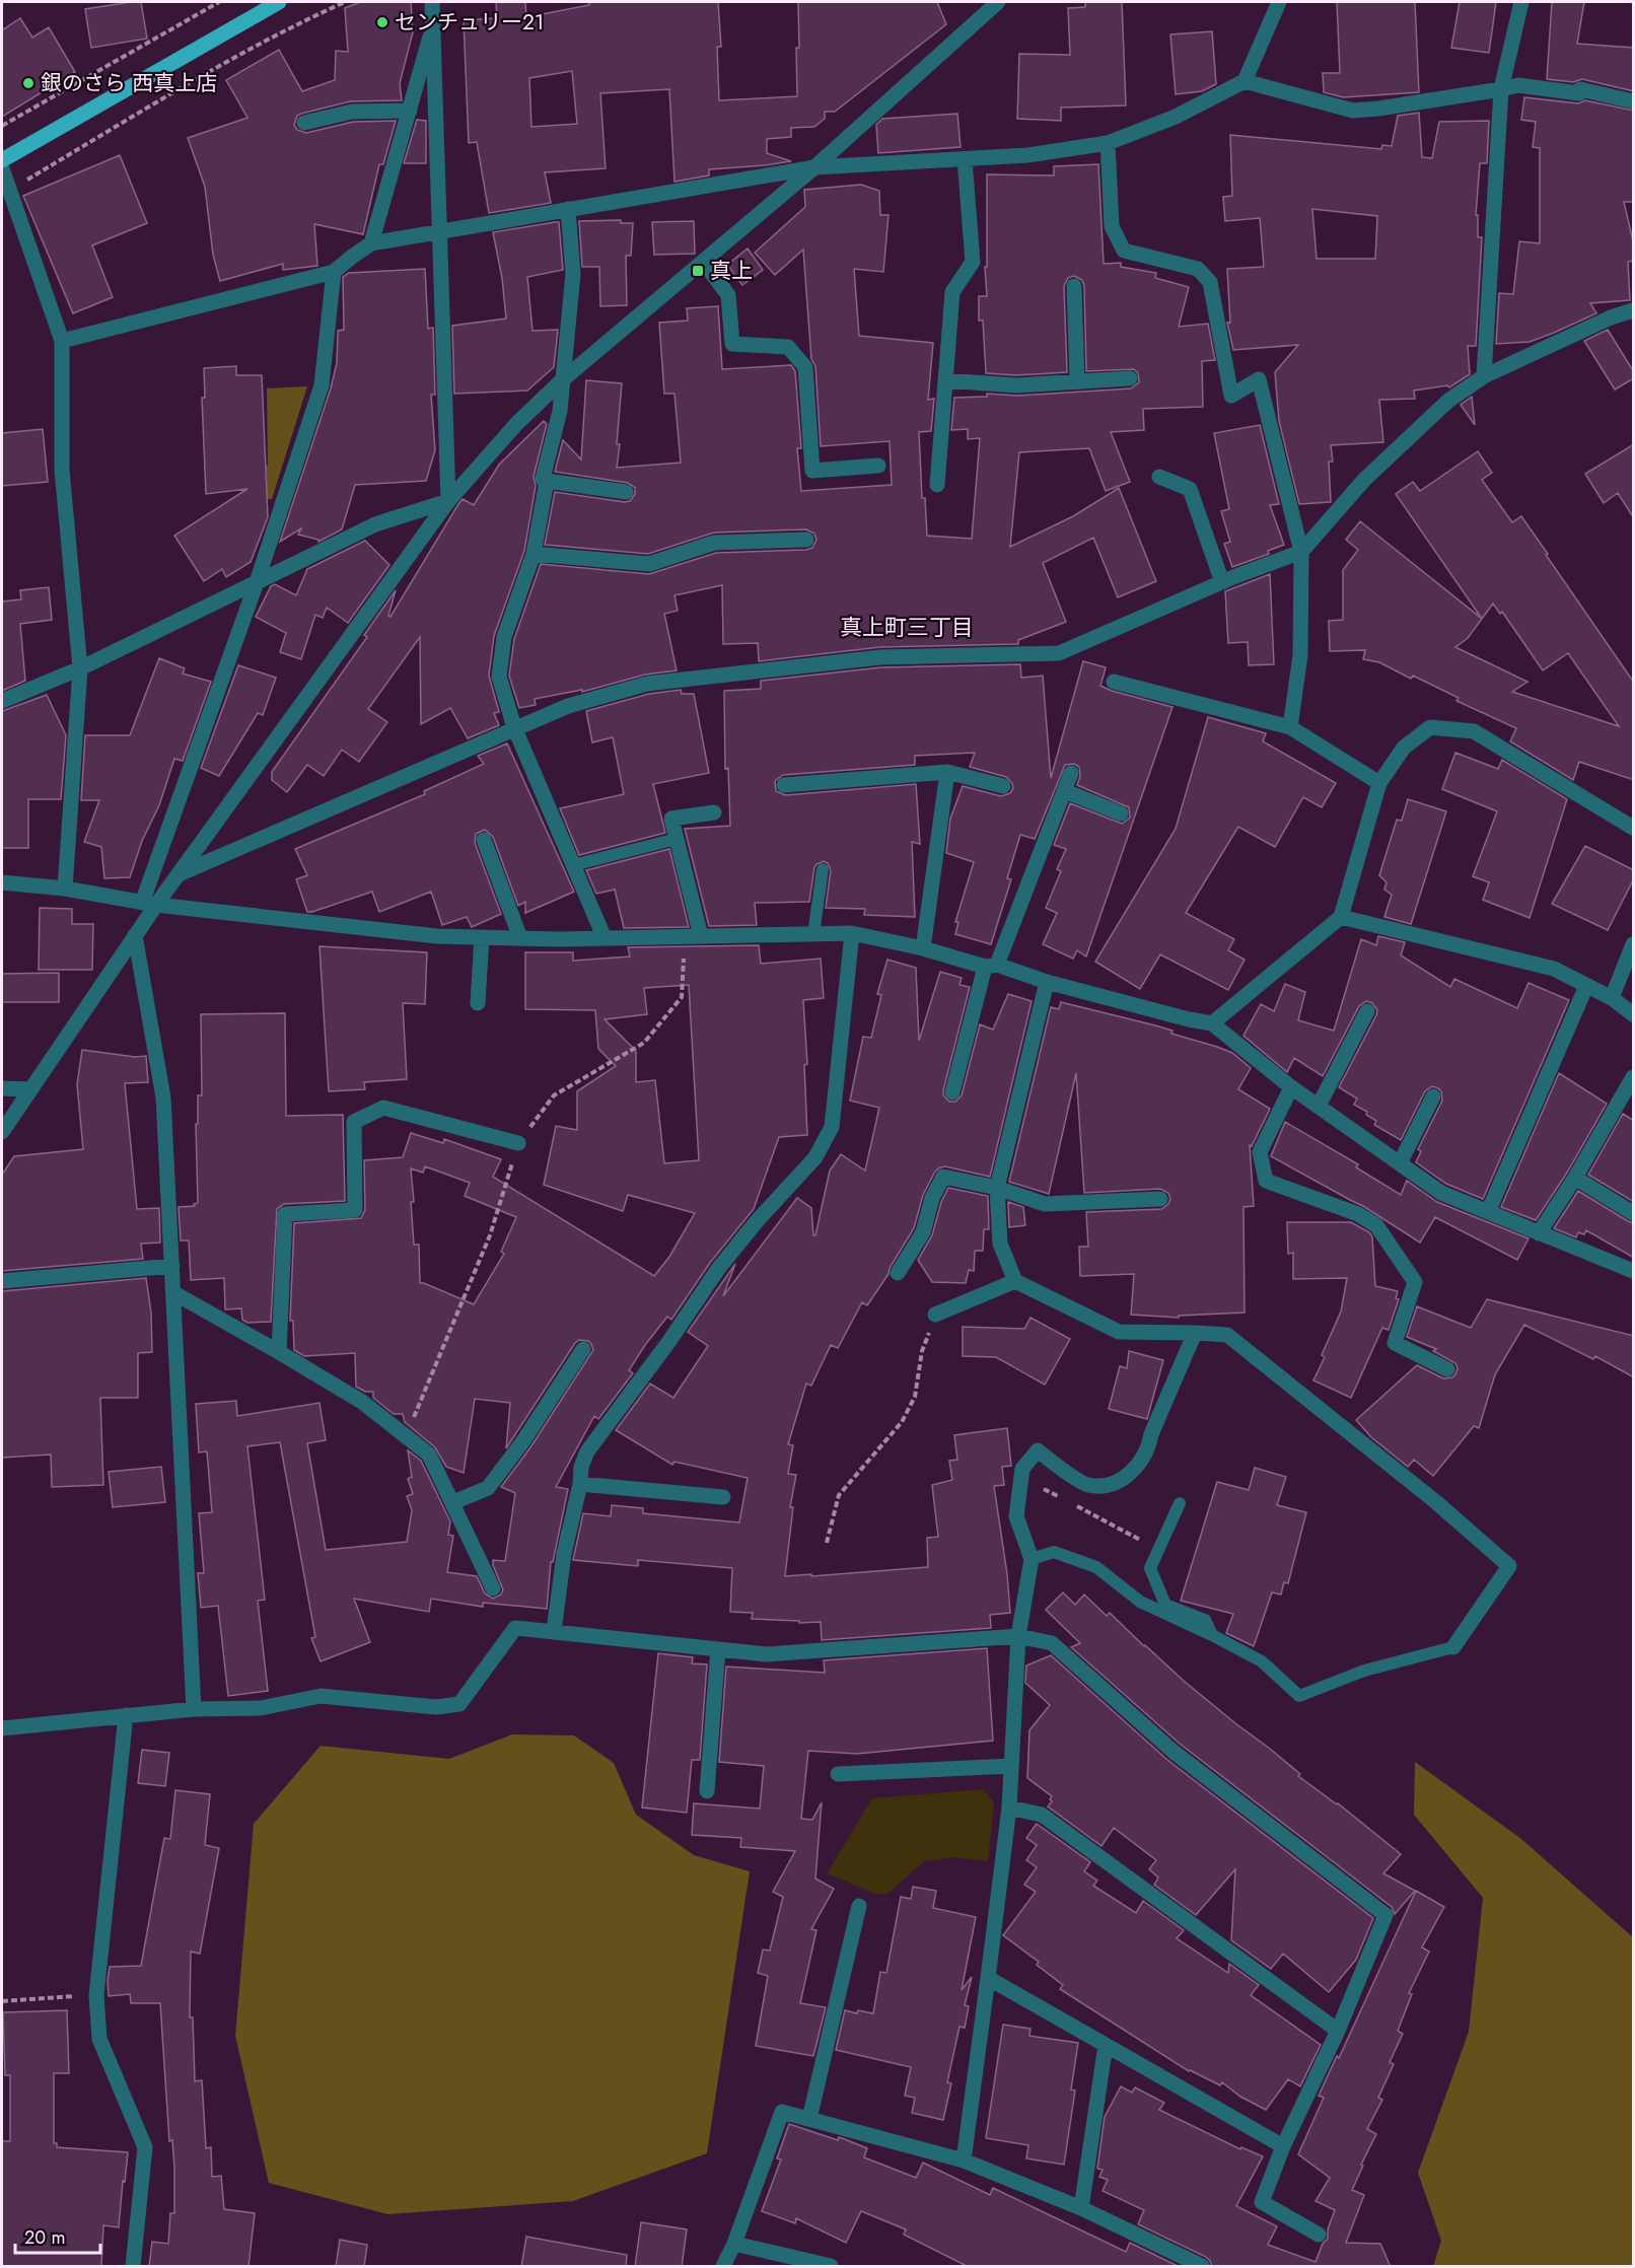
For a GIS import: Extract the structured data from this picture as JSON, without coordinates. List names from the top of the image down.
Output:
{
  "districts": ["真上町三丁目"],
  "places": {
    "other": ["センチュリー21", "銀のさら 西真上店"],
    "transit": ["真上"]
  },
  "scale_bar": "20 m"
}
